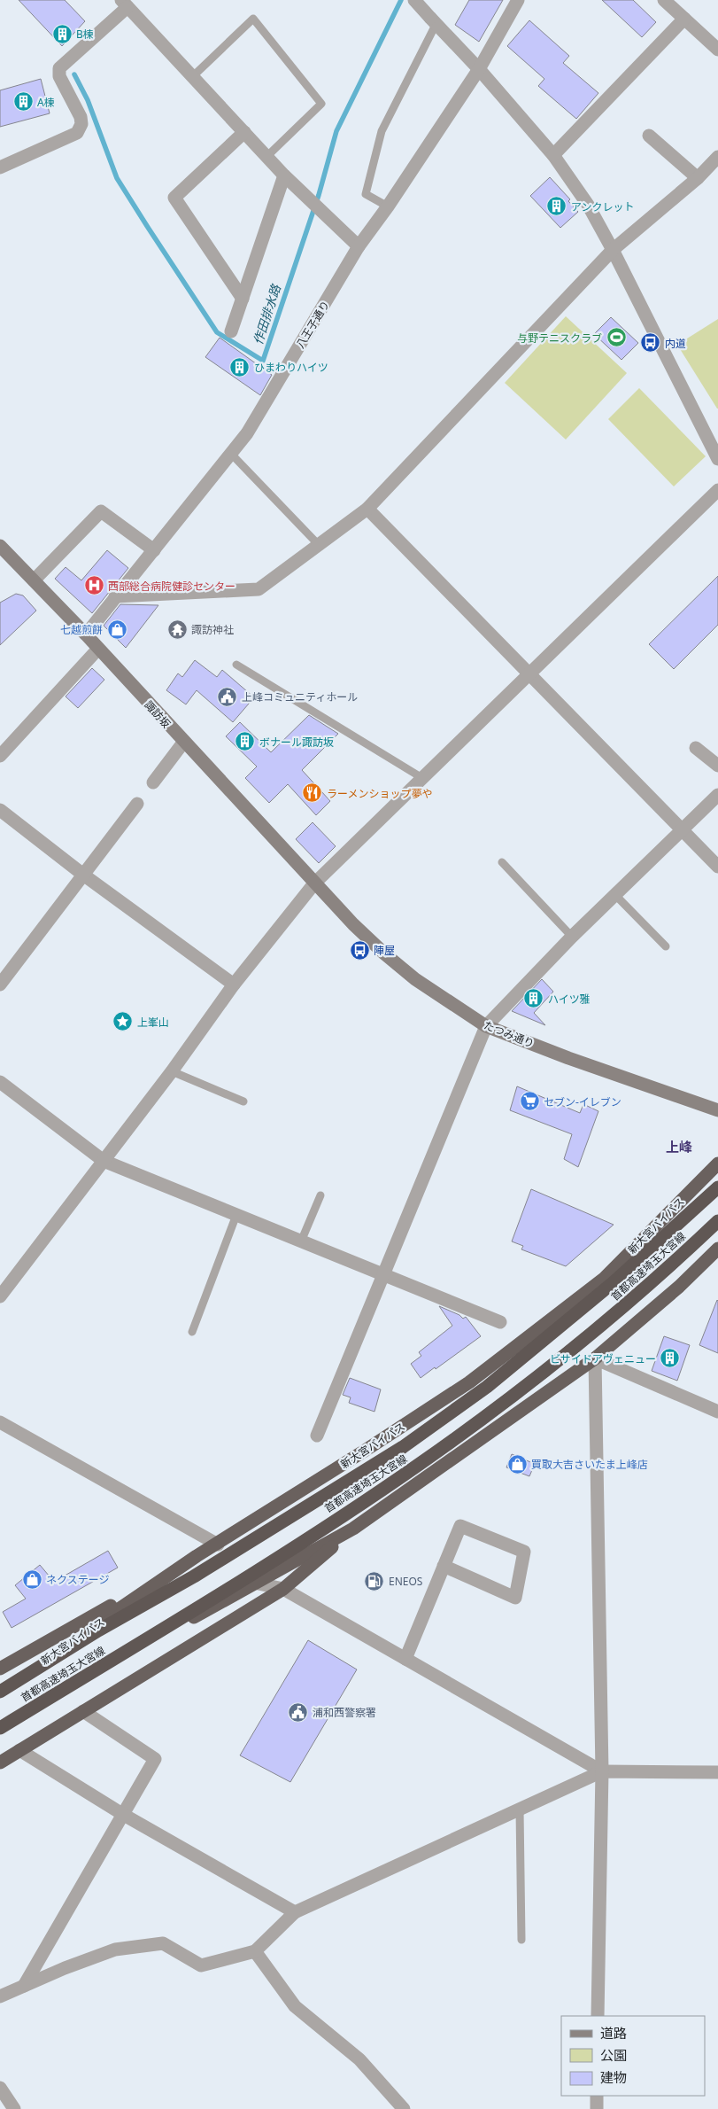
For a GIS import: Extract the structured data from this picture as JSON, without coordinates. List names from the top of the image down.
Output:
{
  "streets": {
    "highway": ["新大宮バイパス", "首都高速埼玉大宮線"],
    "main road": ["諏訪坂", "たつみ通り"],
    "street": ["八王子通り"]
  },
  "crossings": [
    ["八王子通り", "諏訪坂"],
    ["諏訪坂", "たつみ通り"],
    ["新大宮バイパス", "首都高速埼玉大宮線"]
  ],
  "districts": ["上峰"],
  "water": ["作田排水路"],
  "places": {
    "building": [
      "B棟",
      "A棟",
      "アンクレット",
      "ひまわりハイツ",
      "ボナール諏訪坂",
      "ハイツ雅",
      "ビサイドアヴェニュー"
    ],
    "sports": ["与野テニスクラブ"],
    "bus stop": ["内道", "陣屋"],
    "hospital": ["西部総合病院健診センター"],
    "shop": ["七越煎餅", "買取大吉さいたま上峰店", "ネクステージ"],
    "temple": ["諏訪神社"],
    "public building": ["上峰コミュニティホール", "浦和西警察署"],
    "restaurant": ["ラーメンショップ夢や"],
    "place": ["上峯山"],
    "supermarket": ["セブン-イレブン"],
    "fuel station": ["ENEOS"]
  },
  "legend": ["道路", "公園", "建物"]
}
